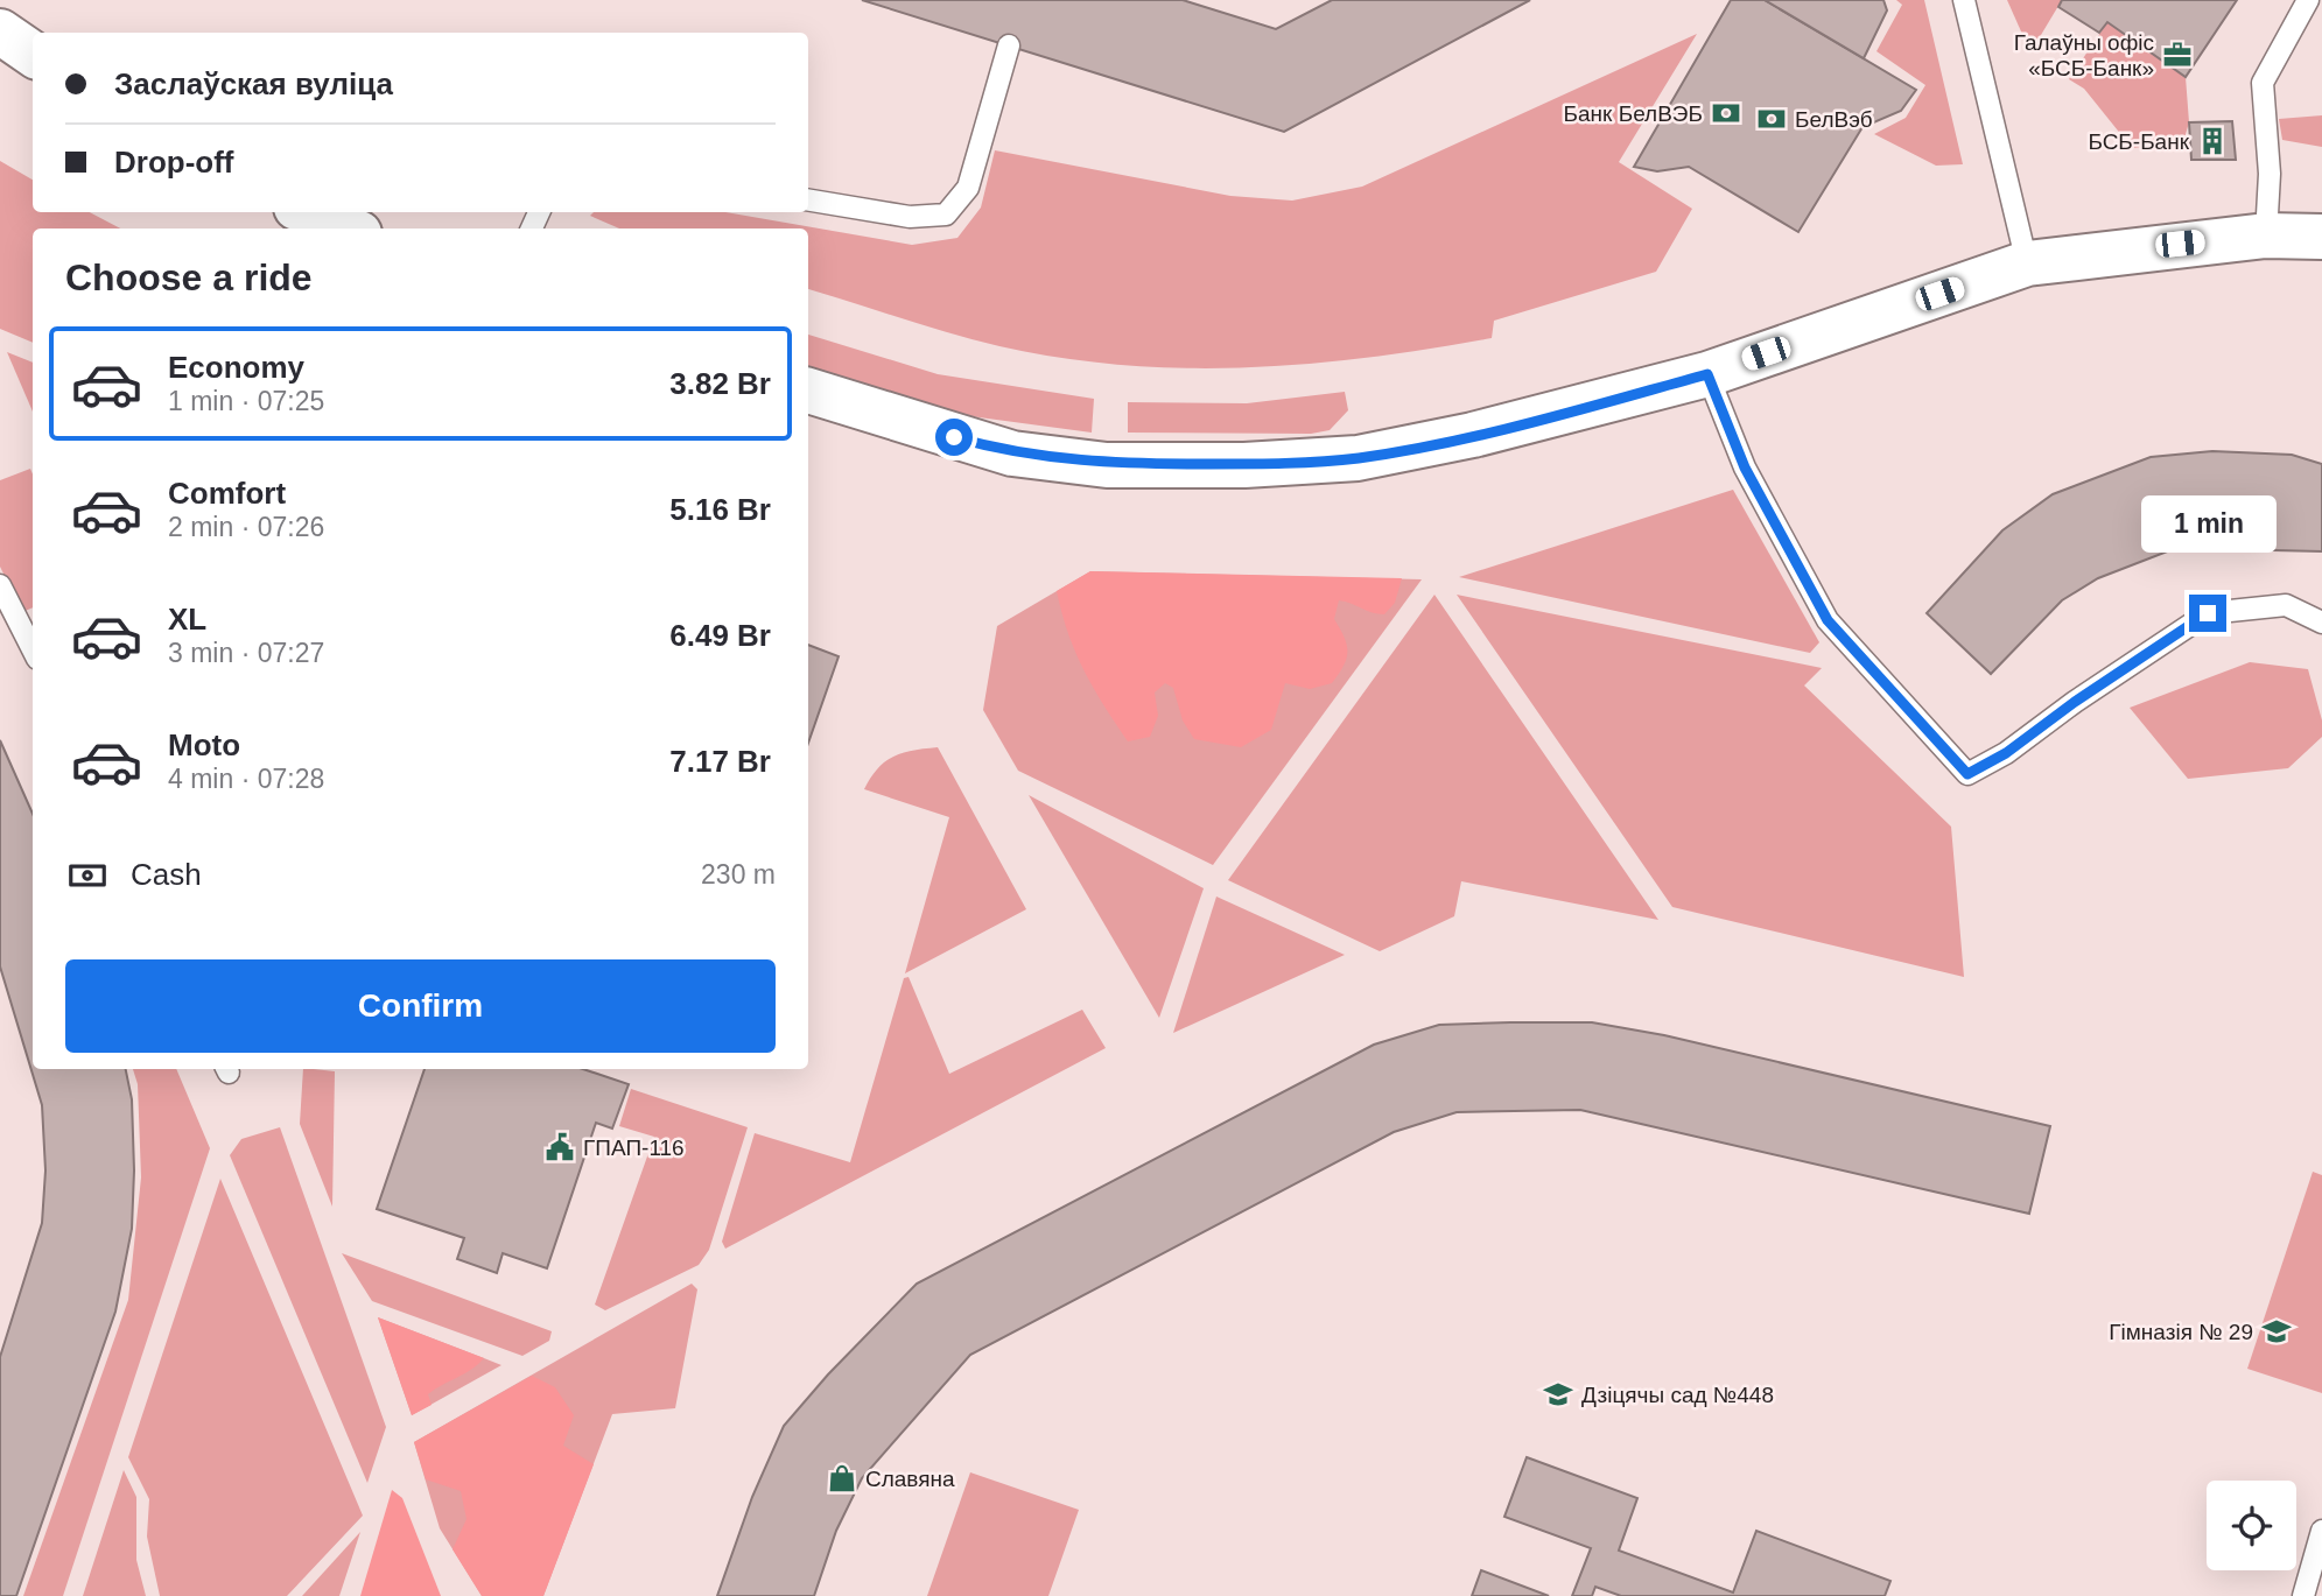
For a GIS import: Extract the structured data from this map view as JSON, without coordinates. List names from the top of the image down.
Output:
{
  "places": {
    "office": ["Галаўны офіс «БСБ-Банк»"],
    "bank": ["Банк БелВЭБ", "БелВэб"],
    "building": ["БСБ-Банк"],
    "public building": ["ГПАП-116"],
    "school or university": ["Гімназія № 29", "Дзіцячы сад №448"],
    "shop": ["Славяна"]
  },
  "page": {
    "banner": ["Заслаўская вуліца", "Drop-off"],
    "heading": "Choose a ride",
    "list": [
      {
        "name": "Economy",
        "note": "1 min · 07:25",
        "value": "3.82 Br"
      },
      {
        "name": "Comfort",
        "note": "2 min · 07:26",
        "value": "5.16 Br"
      },
      {
        "name": "XL",
        "note": "3 min · 07:27",
        "value": "6.49 Br"
      },
      {
        "name": "Moto",
        "note": "4 min · 07:28",
        "value": "7.17 Br"
      }
    ],
    "bubble": "1 min",
    "pay": ["Cash", "230 m"],
    "buttons": "Confirm"
  }
}
